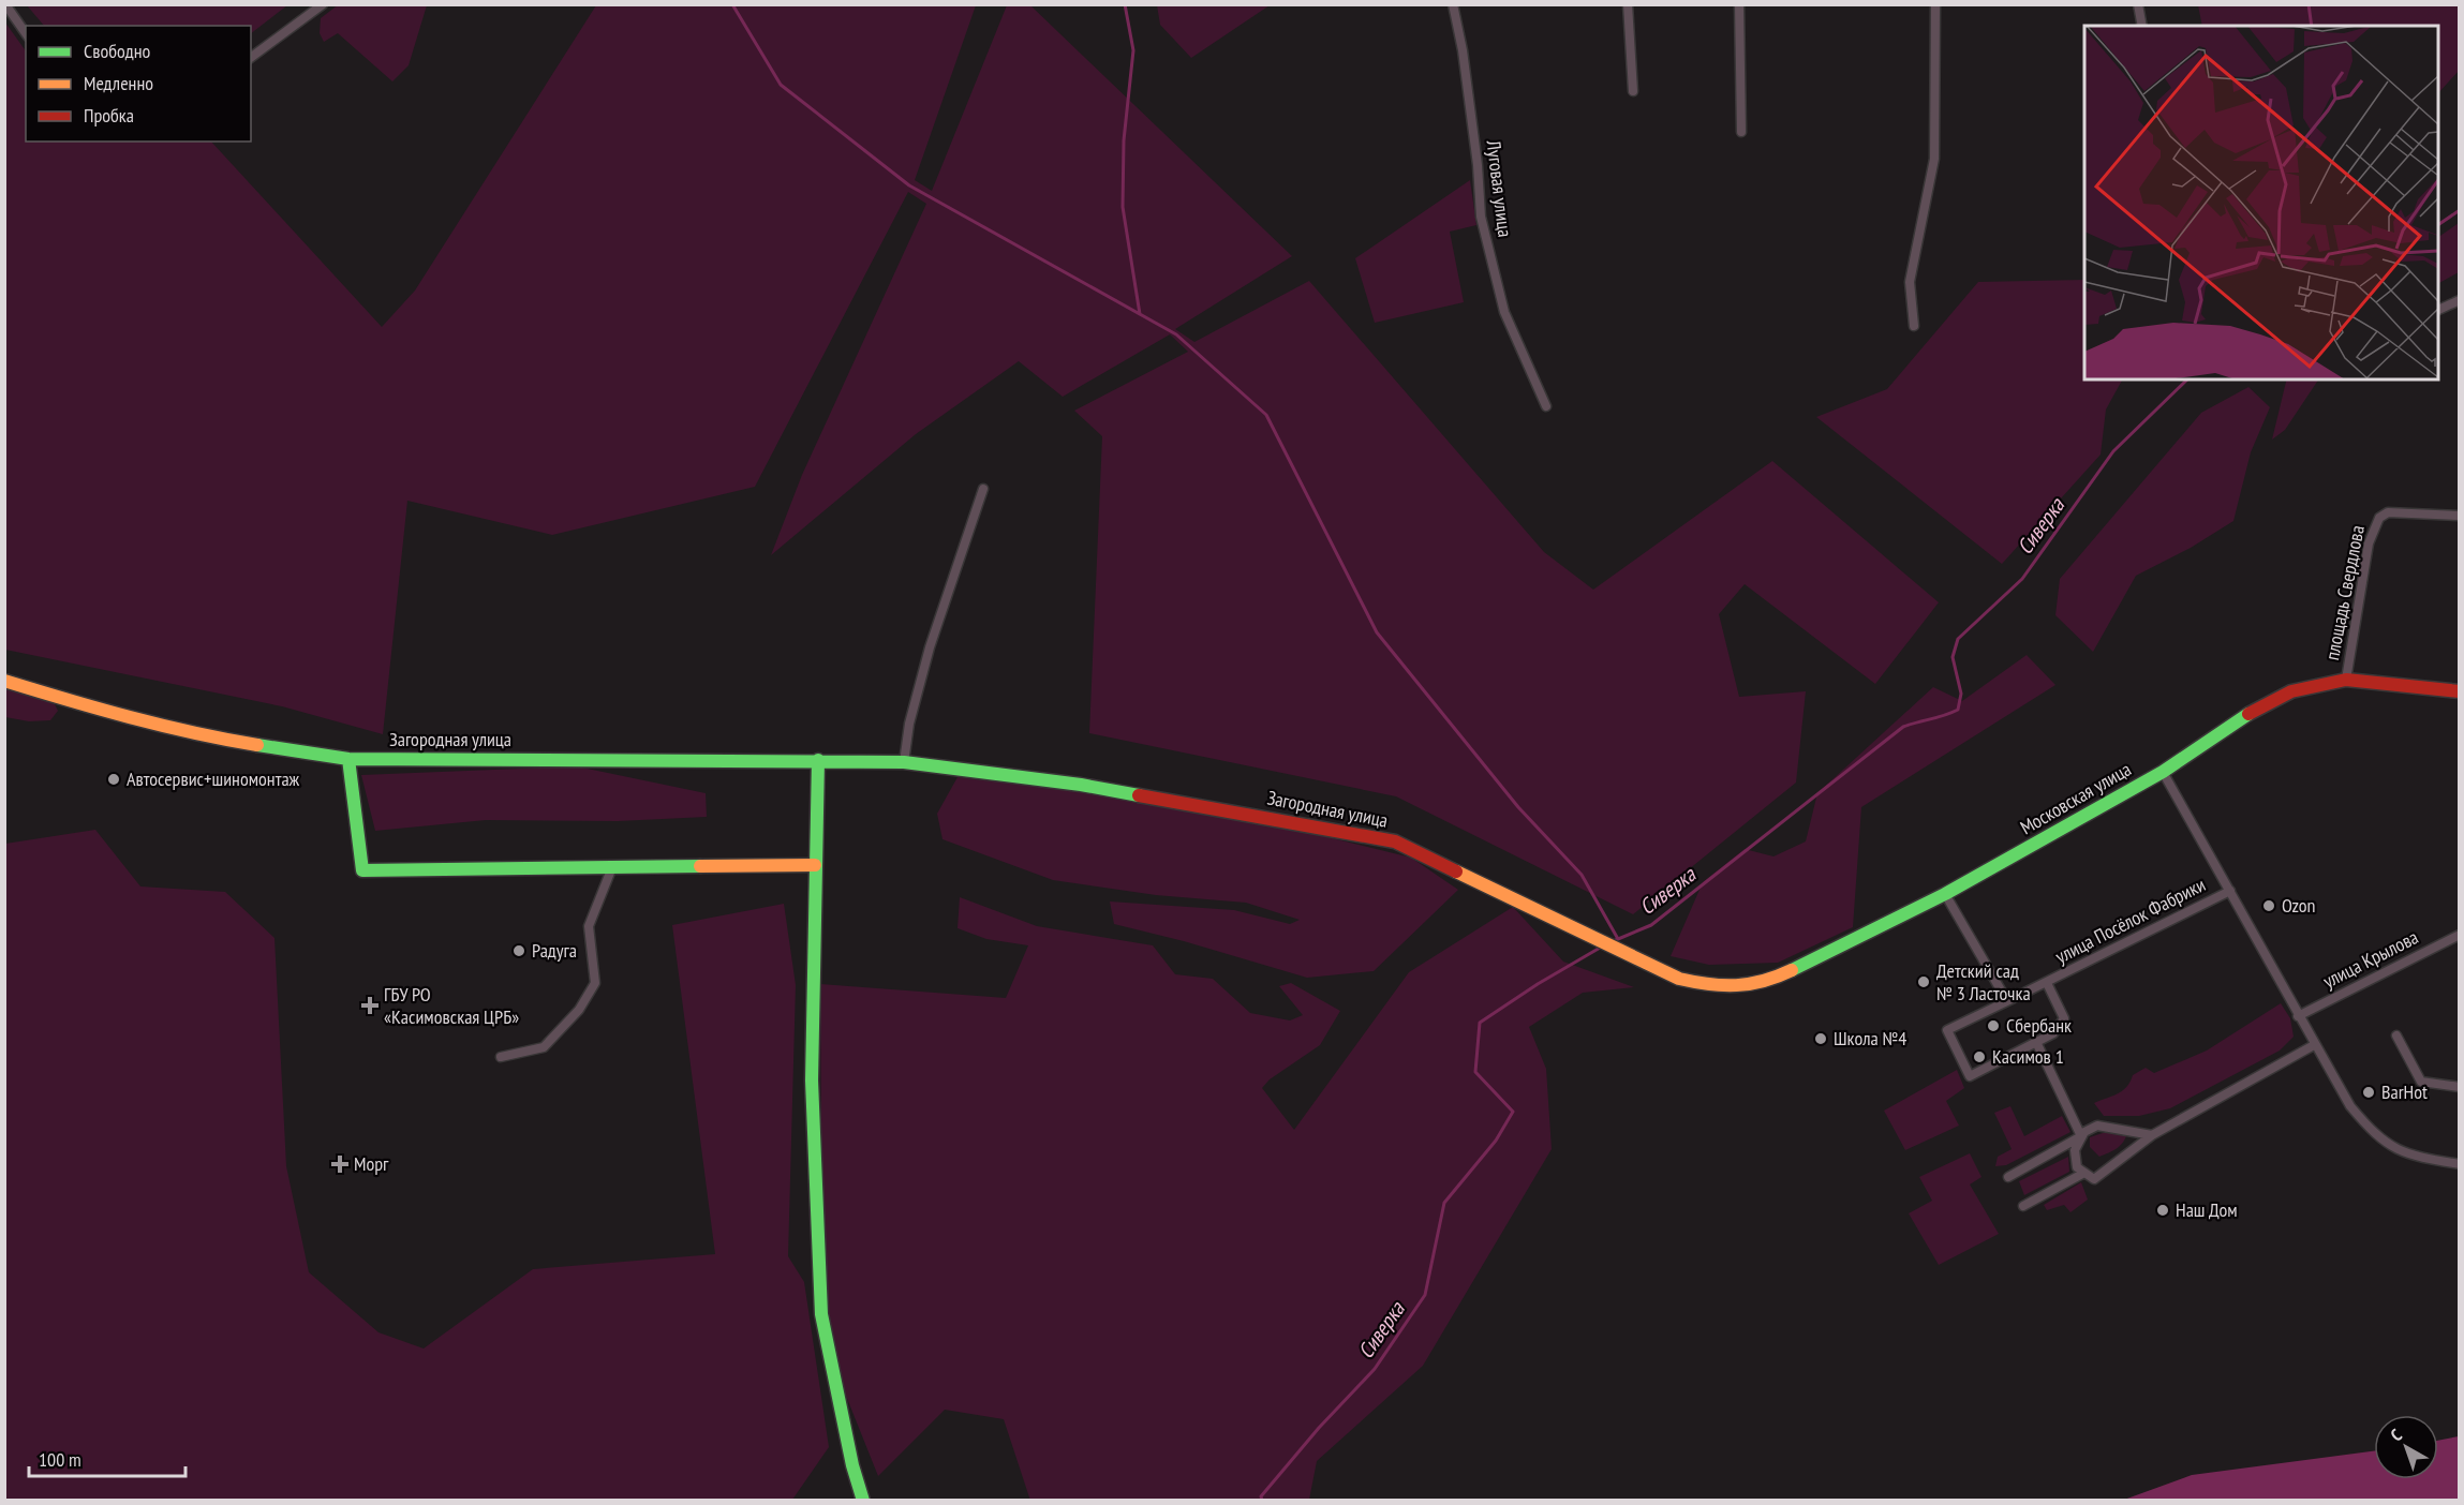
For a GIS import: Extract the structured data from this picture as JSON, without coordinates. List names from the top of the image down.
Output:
{
  "streets": {
    "main road": ["Загородная улица", "Московская улица"],
    "street": [
      "Луговая улица",
      "площадь Свердлова",
      "улица Посёлок Фабрики",
      "улица Крылова"
    ]
  },
  "crossings": [
    ["площадь Свердлова", "Московская улица"],
    ["Загородная улица", "Московская улица"],
    ["Московская улица", "улица Посёлок Фабрики"],
    ["улица Посёлок Фабрики", "улица Крылова"]
  ],
  "water": ["Сиверка"],
  "places": {
    "other": [
      "Автосервис+шиномонтаж",
      "Ozon",
      "Радуга",
      "Детский сад № 3 Ласточка",
      "Сбербанк",
      "Школа №4",
      "Касимов 1",
      "BarHot",
      "Наш Дом"
    ],
    "health": ["ГБУ РО «Касимовская ЦРБ»", "Морг"]
  },
  "legend": ["Свободно", "Медленно", "Пробка"],
  "scale_bar": "100 m",
  "north": "top left"
}
